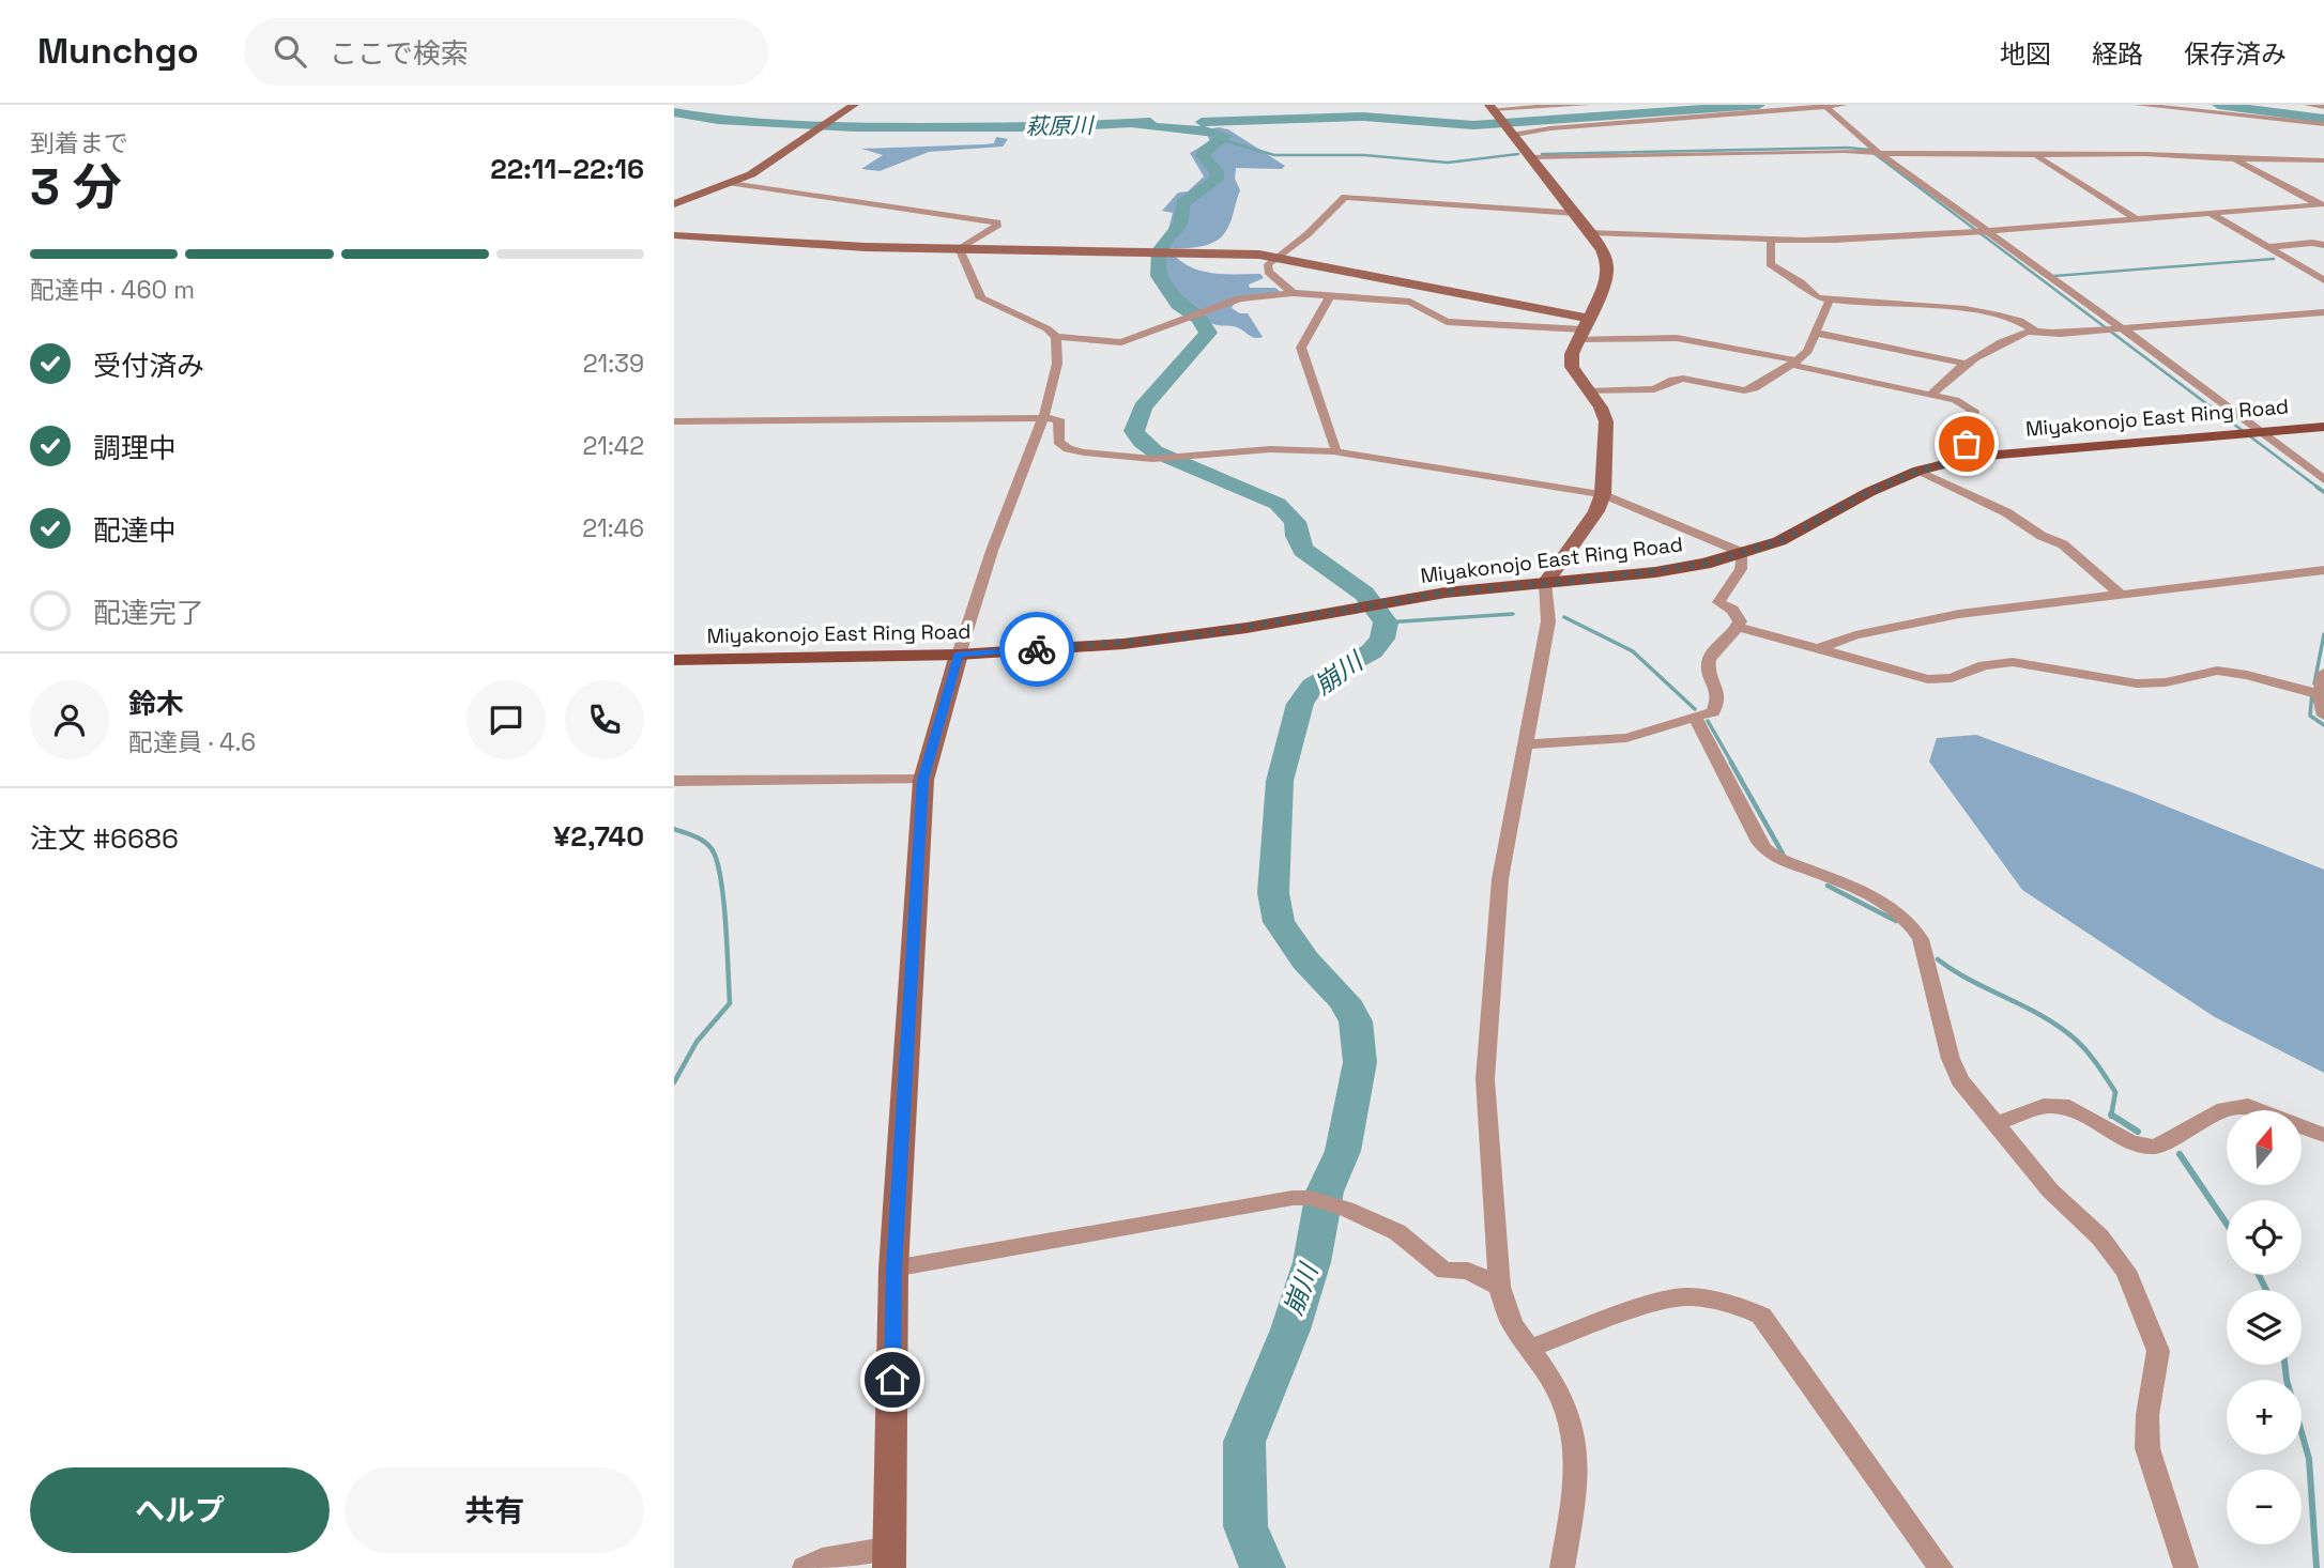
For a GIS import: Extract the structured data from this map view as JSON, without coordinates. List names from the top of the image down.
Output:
{
  "streets": {
    "main road": ["Miyakonojo East Ring Road"]
  },
  "water": ["萩原川", "崩川"],
  "north": "top",
  "page": {
    "header": "Munchgo",
    "search": "ここで検索",
    "nav": ["地図", "経路", "保存済み"],
    "heading": ["3 分", "到着まで", "22:11–22:16"],
    "panel": [
      "鈴木",
      "配達員 · 4.6",
      "注文 #6686",
      "¥2,740"
    ],
    "bar": "配達中 · 460 m",
    "list": [
      ["受付済み", "21:39"],
      ["調理中", "21:42"],
      ["配達中", "21:46"],
      "配達完了"
    ],
    "map_buttons": ["+", "−"],
    "buttons": ["ヘルプ", "共有"]
  }
}
